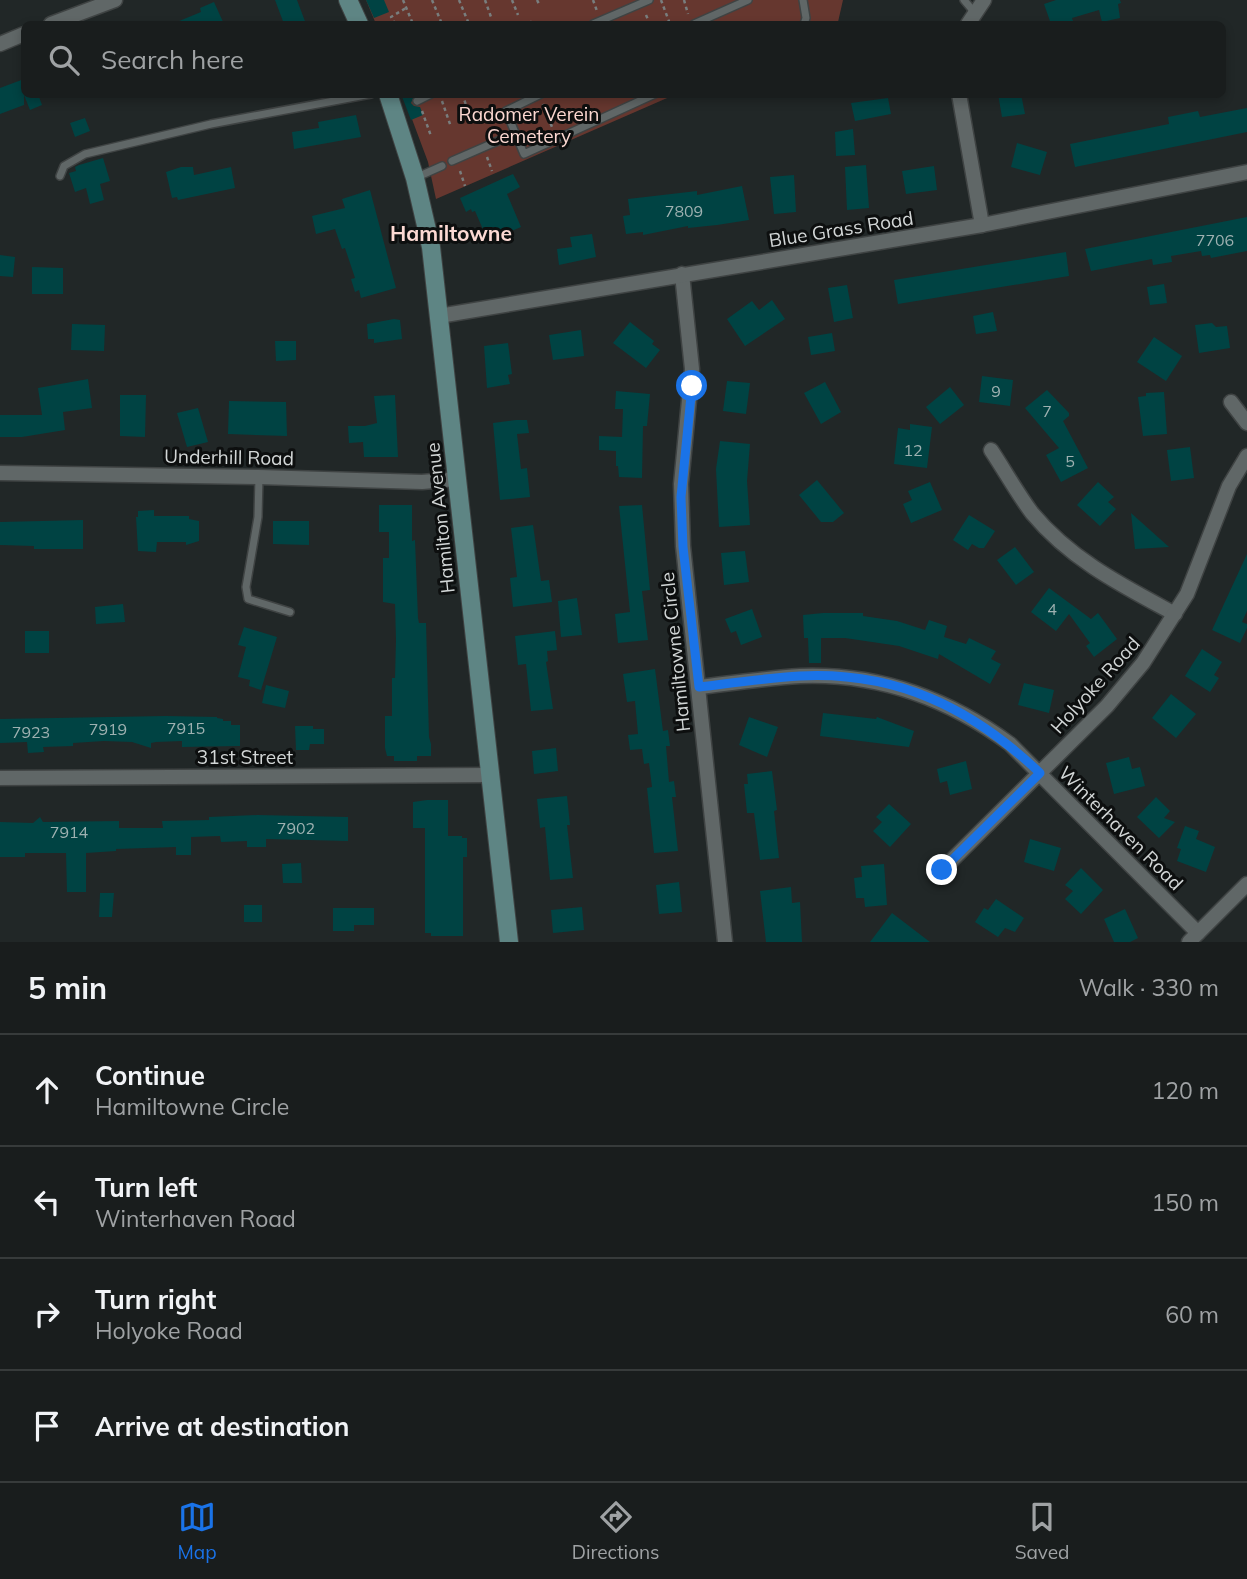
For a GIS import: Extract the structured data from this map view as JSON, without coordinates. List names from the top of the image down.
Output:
{
  "streets": {
    "street": [
      "Blue Grass Road",
      "Underhill Road",
      "Hamilton Avenue",
      "Hamiltowne Circle",
      "Holyoke Road",
      "31st Street",
      "Winterhaven Road"
    ]
  },
  "crossings": [
    ["Blue Grass Road", "Hamilton Avenue"],
    ["Blue Grass Road", "Hamiltowne Circle"],
    ["Underhill Road", "Hamilton Avenue"],
    ["Hamilton Avenue", "31st Street"],
    ["Hamiltowne Circle", "Winterhaven Road"],
    ["Holyoke Road", "Winterhaven Road"]
  ],
  "districts": ["Hamiltowne"],
  "parks": ["Radomer Verein Cemetery"],
  "house_numbers": [
    "7809",
    "7706",
    "9",
    "7",
    "12",
    "5",
    "4",
    "7915",
    "7919",
    "7923",
    "7902",
    "7914"
  ],
  "page": {
    "search": "Search here",
    "heading": ["5 min", "Walk · 330 m"],
    "list": [
      ["Continue", "Hamiltowne Circle", "120 m"],
      ["Turn left", "Winterhaven Road", "150 m"],
      ["Turn right", "Holyoke Road", "60 m"],
      "Arrive at destination"
    ],
    "nav": ["Map", "Directions", "Saved"]
  }
}
